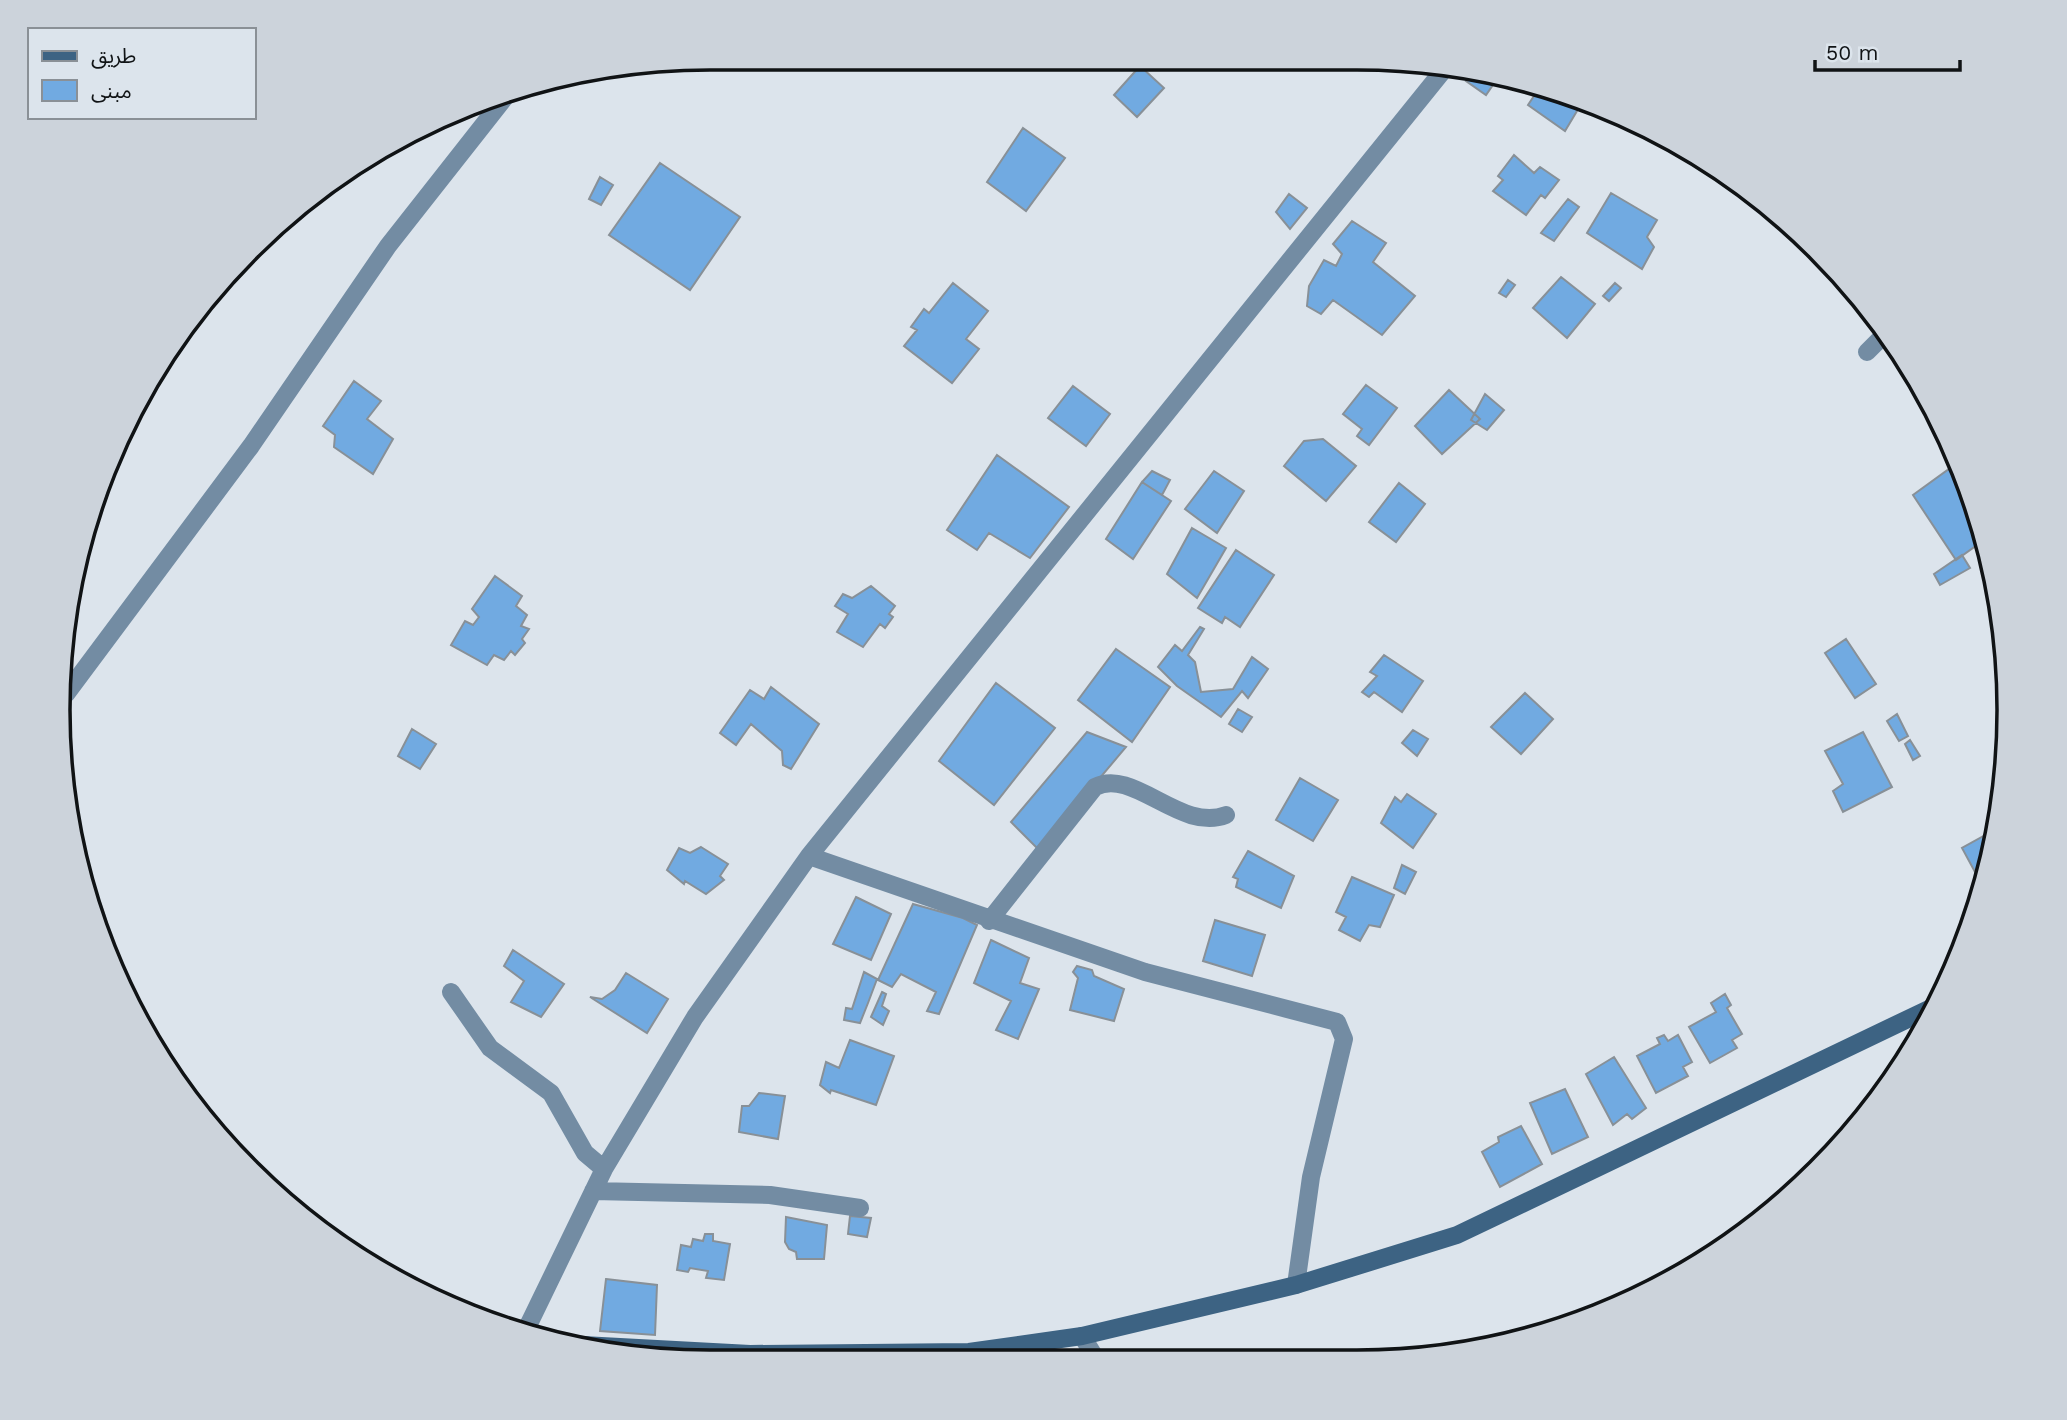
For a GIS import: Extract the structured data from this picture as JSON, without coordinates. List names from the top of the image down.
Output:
{
  "legend": ["طريق", "مبنى"],
  "scale_bar": "50 m"
}
